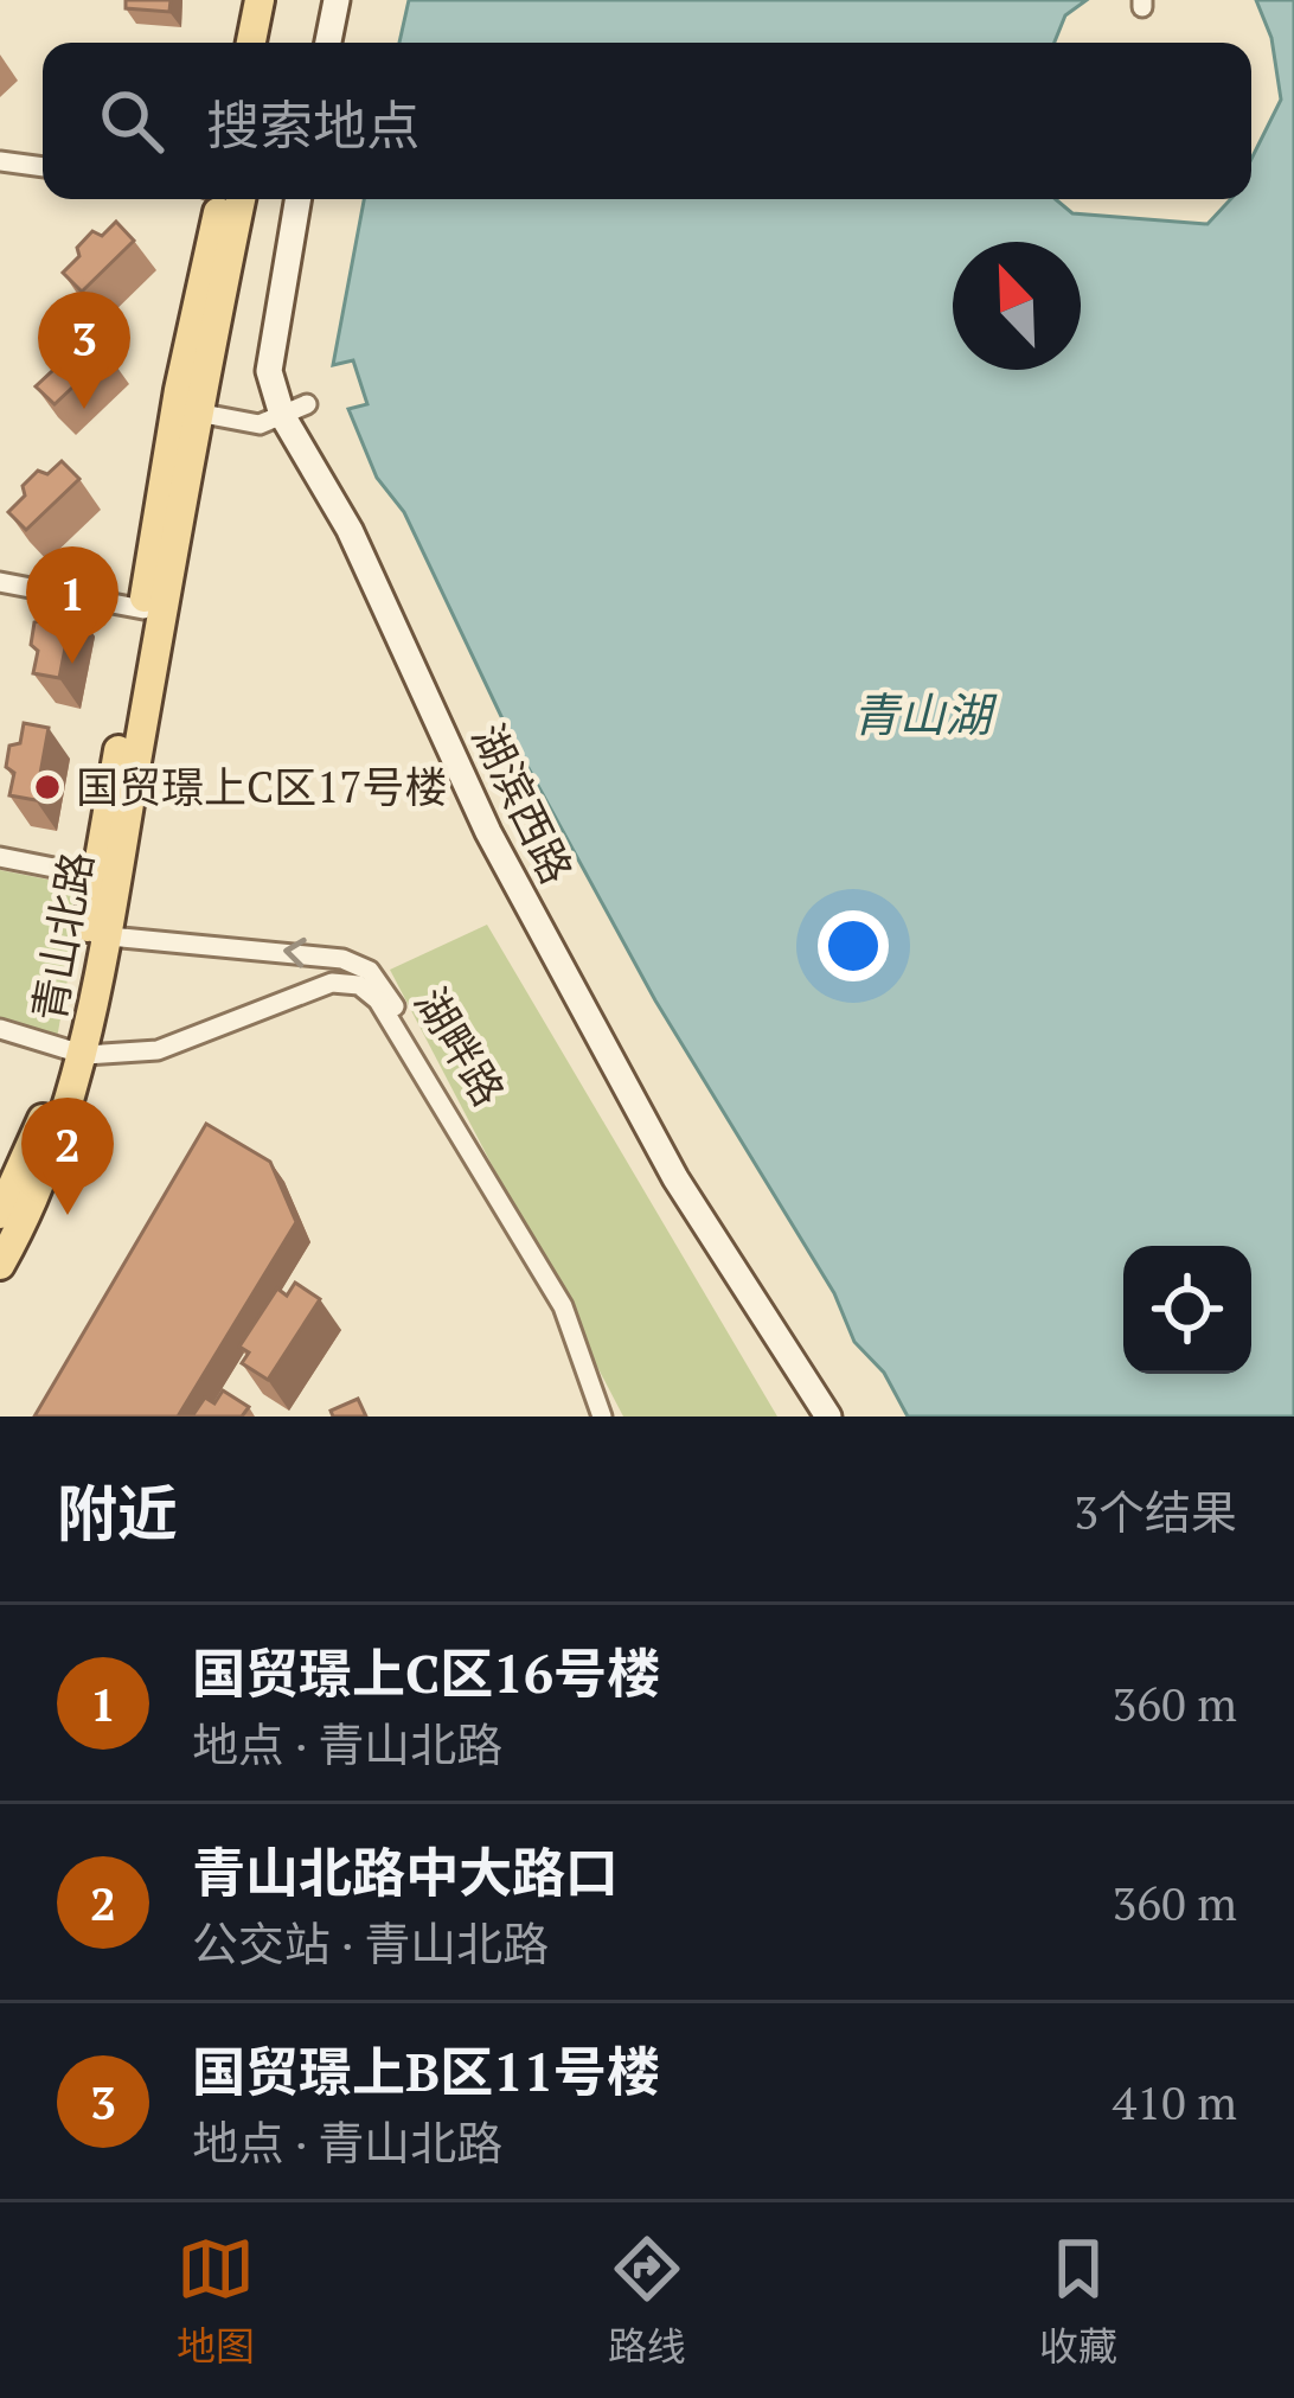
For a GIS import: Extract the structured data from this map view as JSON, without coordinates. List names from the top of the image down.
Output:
{
  "streets": {
    "main road": ["青山北路"],
    "street": ["湖滨西路", "湖畔路"]
  },
  "crossings": [
    ["青山北路", "湖畔路"]
  ],
  "one_way": ["湖畔路"],
  "water": ["青山湖"],
  "places": ["国贸璟上C区17号楼"],
  "north": "top left",
  "page": {
    "search": "搜索地点",
    "pins": ["3", "1", "2"],
    "heading": ["附近", "3个结果"],
    "list": [
      {
        "mark": "1",
        "name": "国贸璟上C区16号楼",
        "note": "地点 · 青山北路",
        "value": "360 m"
      },
      {
        "mark": "2",
        "name": "青山北路中大路口",
        "note": "公交站 · 青山北路",
        "value": "360 m"
      },
      {
        "mark": "3",
        "name": "国贸璟上B区11号楼",
        "note": "地点 · 青山北路",
        "value": "410 m"
      }
    ],
    "nav": ["地图", "路线", "收藏"]
  }
}
